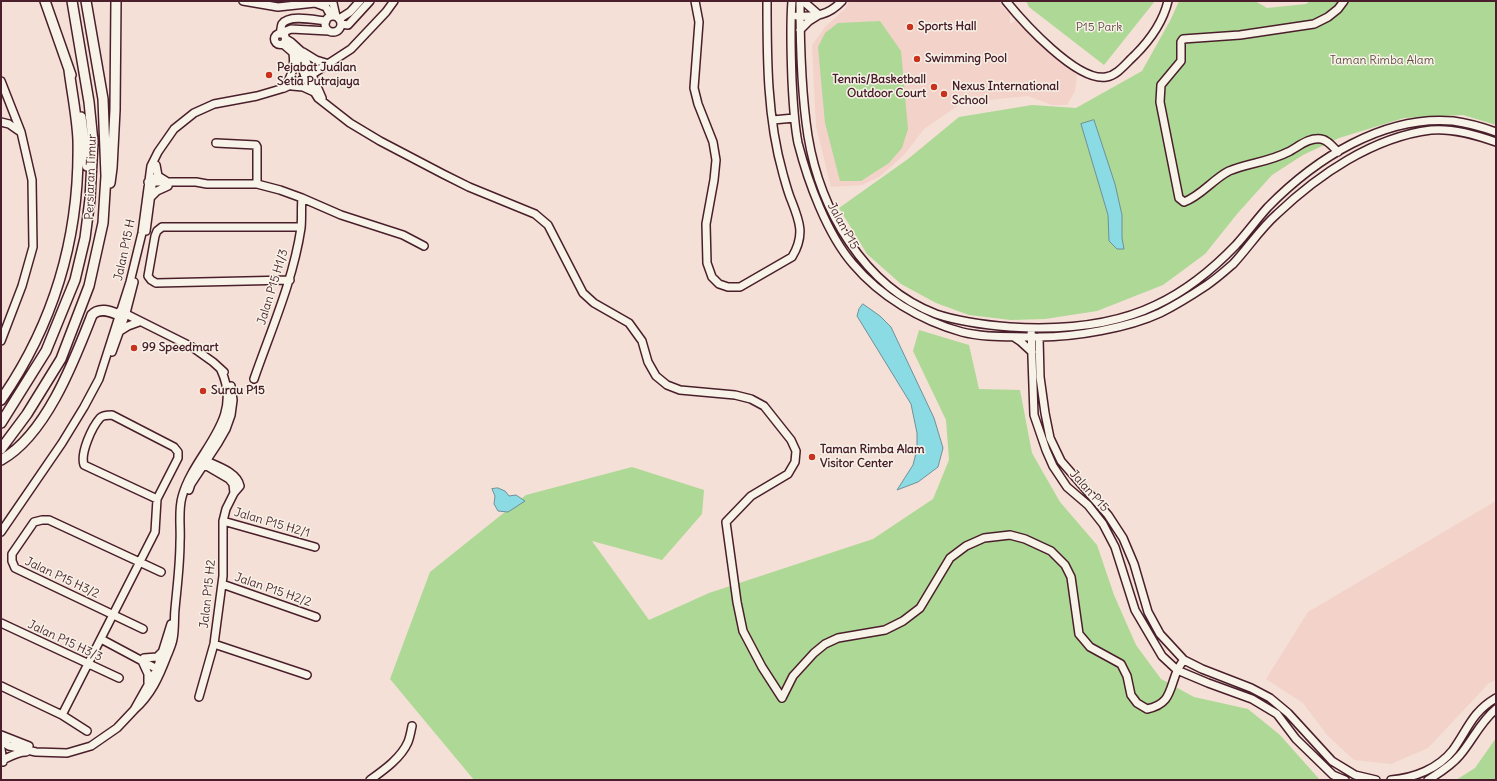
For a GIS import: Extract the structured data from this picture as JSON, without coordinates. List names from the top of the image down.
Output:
{
  "streets": {
    "main road": ["Persiaran Timur"],
    "street": [
      "Jalan P15",
      "Jalan P15 H",
      "Jalan P15 H1/3",
      "Jalan P15 H2/1",
      "Jalan P15 H3/2",
      "Jalan P15 H2/2",
      "Jalan P15 H2",
      "Jalan P15 H3/3"
    ]
  },
  "crossings": [
    ["Jalan P15 H2/1", "Jalan P15 H2"],
    ["Jalan P15 H2/2", "Jalan P15 H2"]
  ],
  "parks": ["P15 Park", "Taman Rimba Alam"],
  "places": [
    "Sports Hall",
    "Swimming Pool",
    "Pejabat Jualan Setia Putrajaya",
    "Tennis/Basketball Outdoor Court",
    "Nexus International School",
    "99 Speedmart",
    "Surau P15",
    "Taman Rimba Alam Visitor Center"
  ]
}
